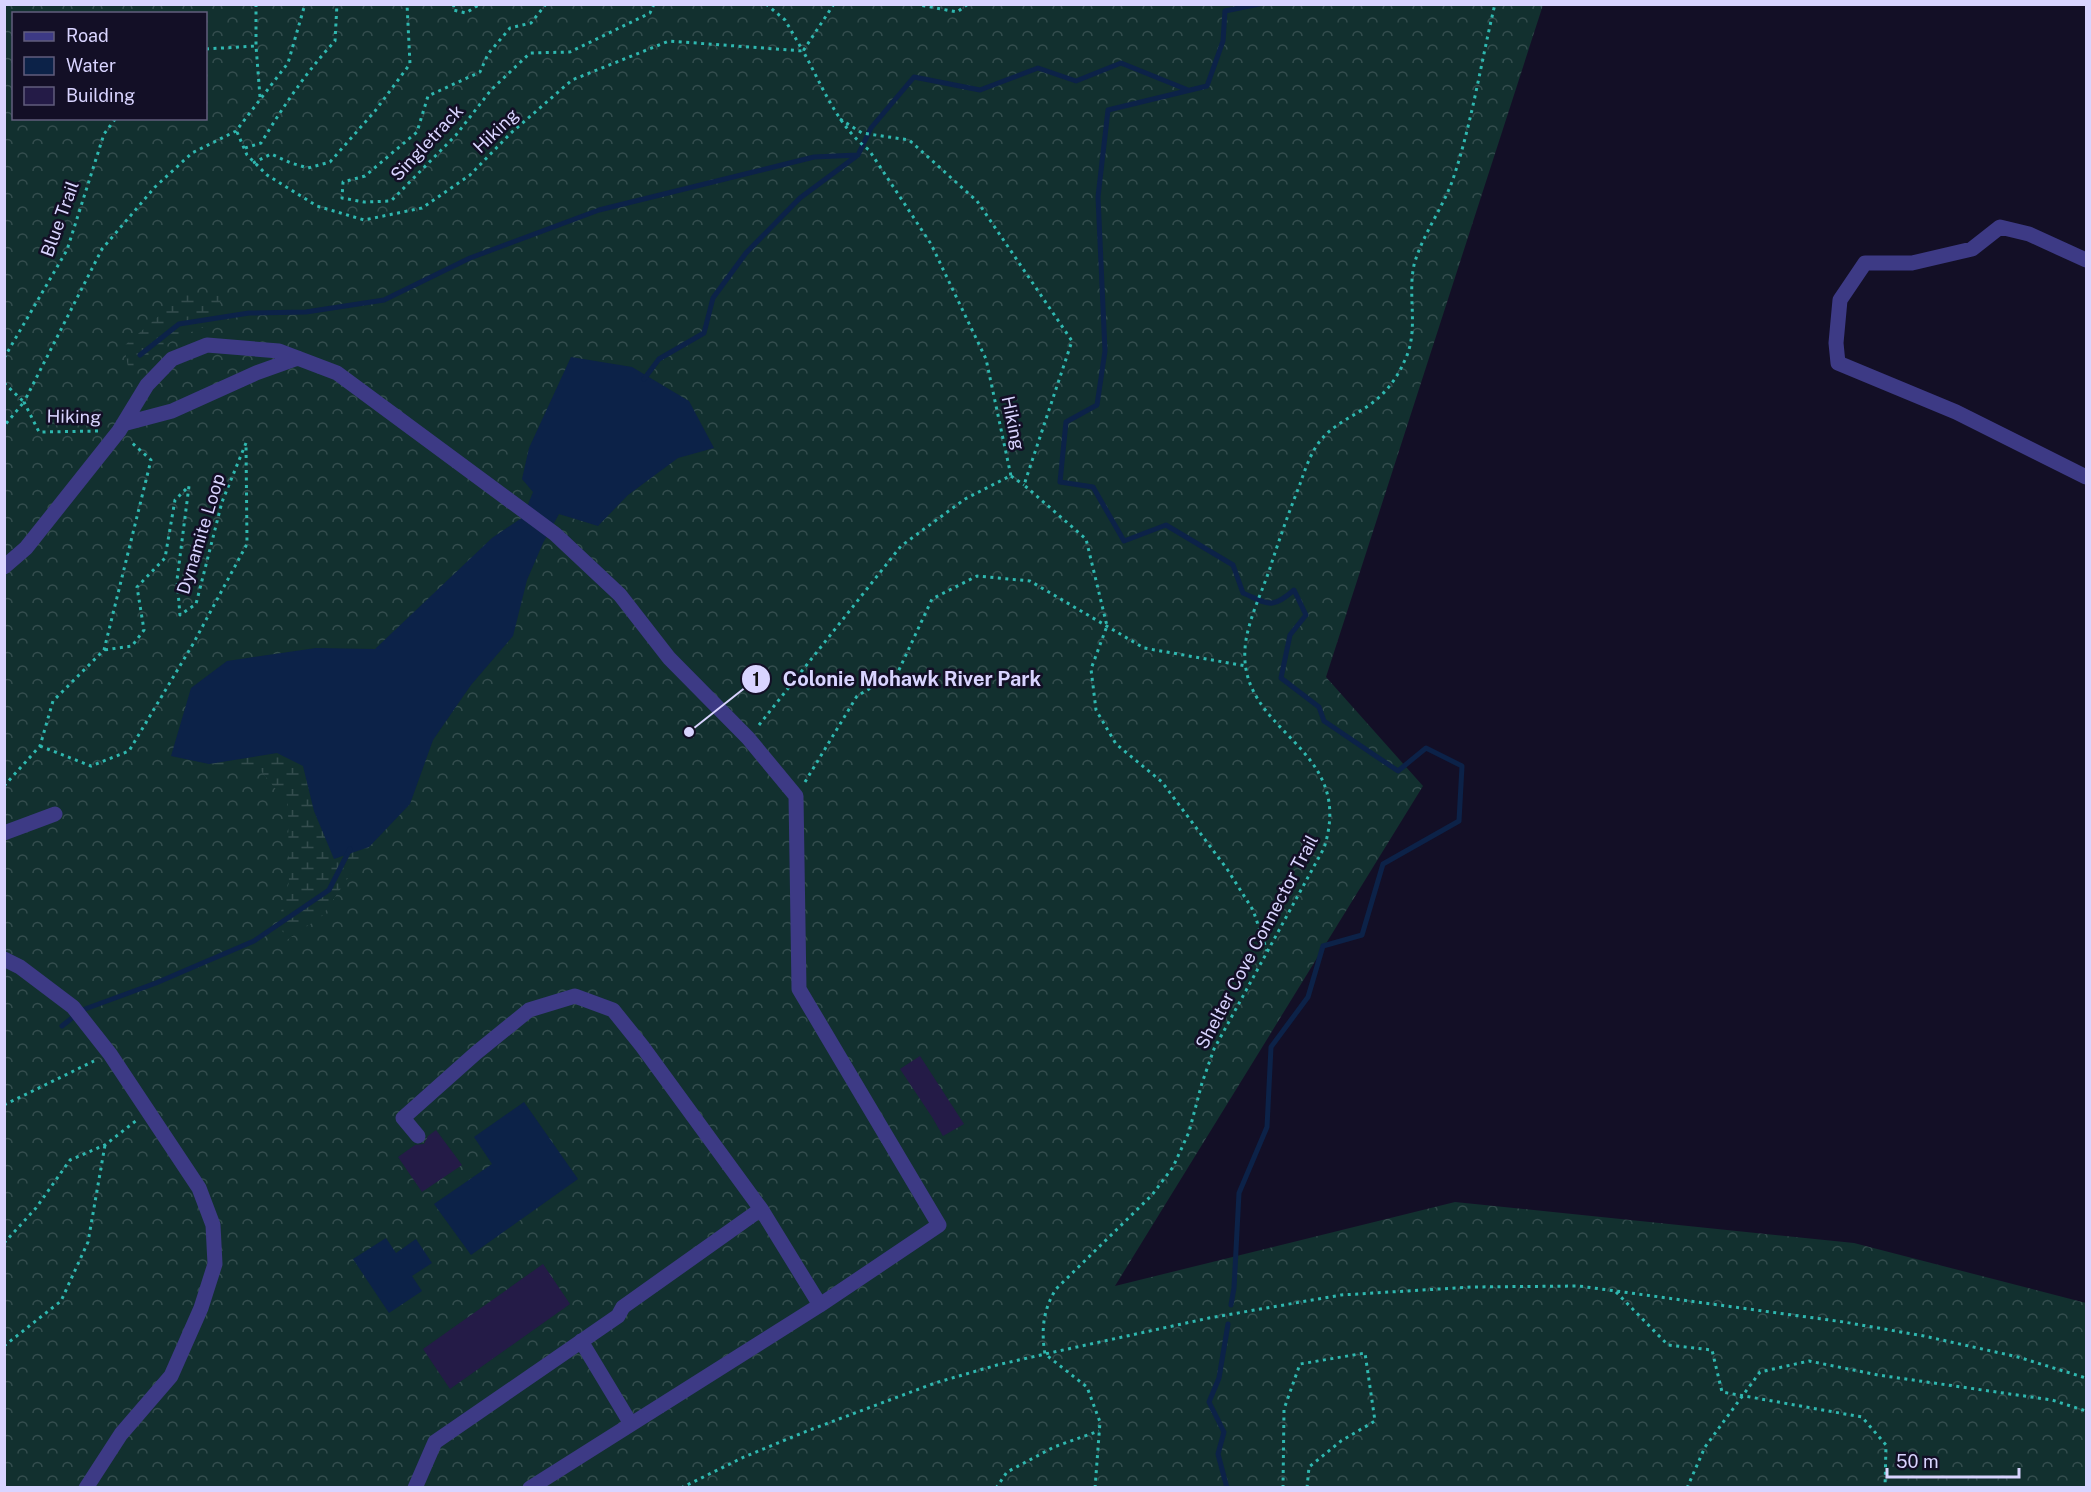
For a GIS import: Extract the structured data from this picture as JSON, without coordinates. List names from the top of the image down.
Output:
{
  "streets": {
    "path": [
      "Hiking",
      "Singletrack",
      "Blue Trail",
      "Dynamite Loop",
      "Shelter Cove Connector Trail"
    ]
  },
  "crossings": [
    ["Hiking", "Dynamite Loop"]
  ],
  "places": ["Colonie Mohawk River Park"],
  "legend": ["Road", "Water", "Building"],
  "scale_bar": "50 m"
}
